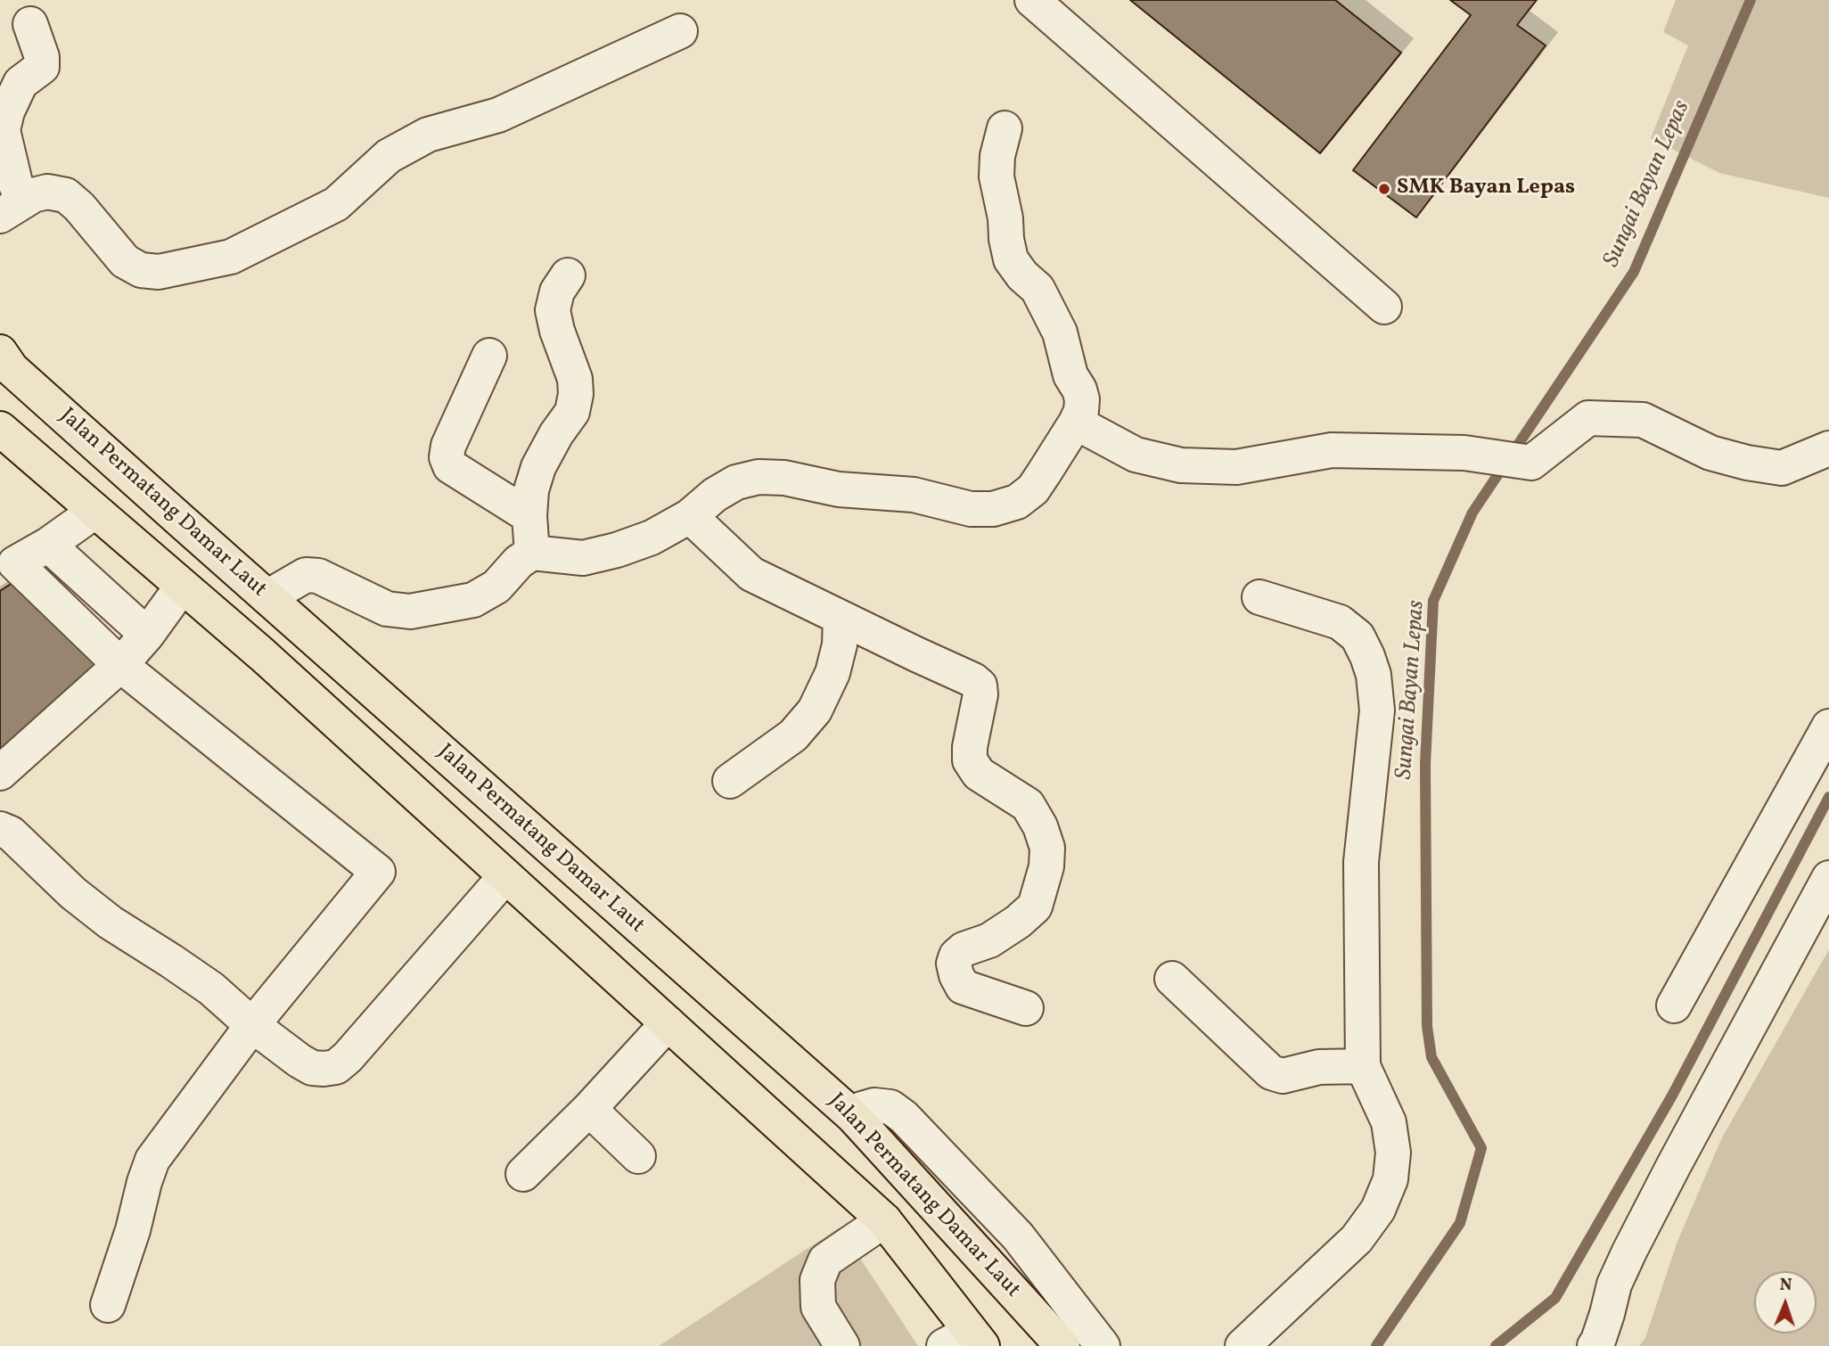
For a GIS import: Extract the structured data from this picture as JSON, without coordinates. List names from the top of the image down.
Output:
{
  "streets": {
    "highway": ["Jalan Permatang Damar Laut"]
  },
  "water": ["Sungai Bayan Lepas"],
  "places": ["SMK Bayan Lepas"],
  "north": "top"
}
